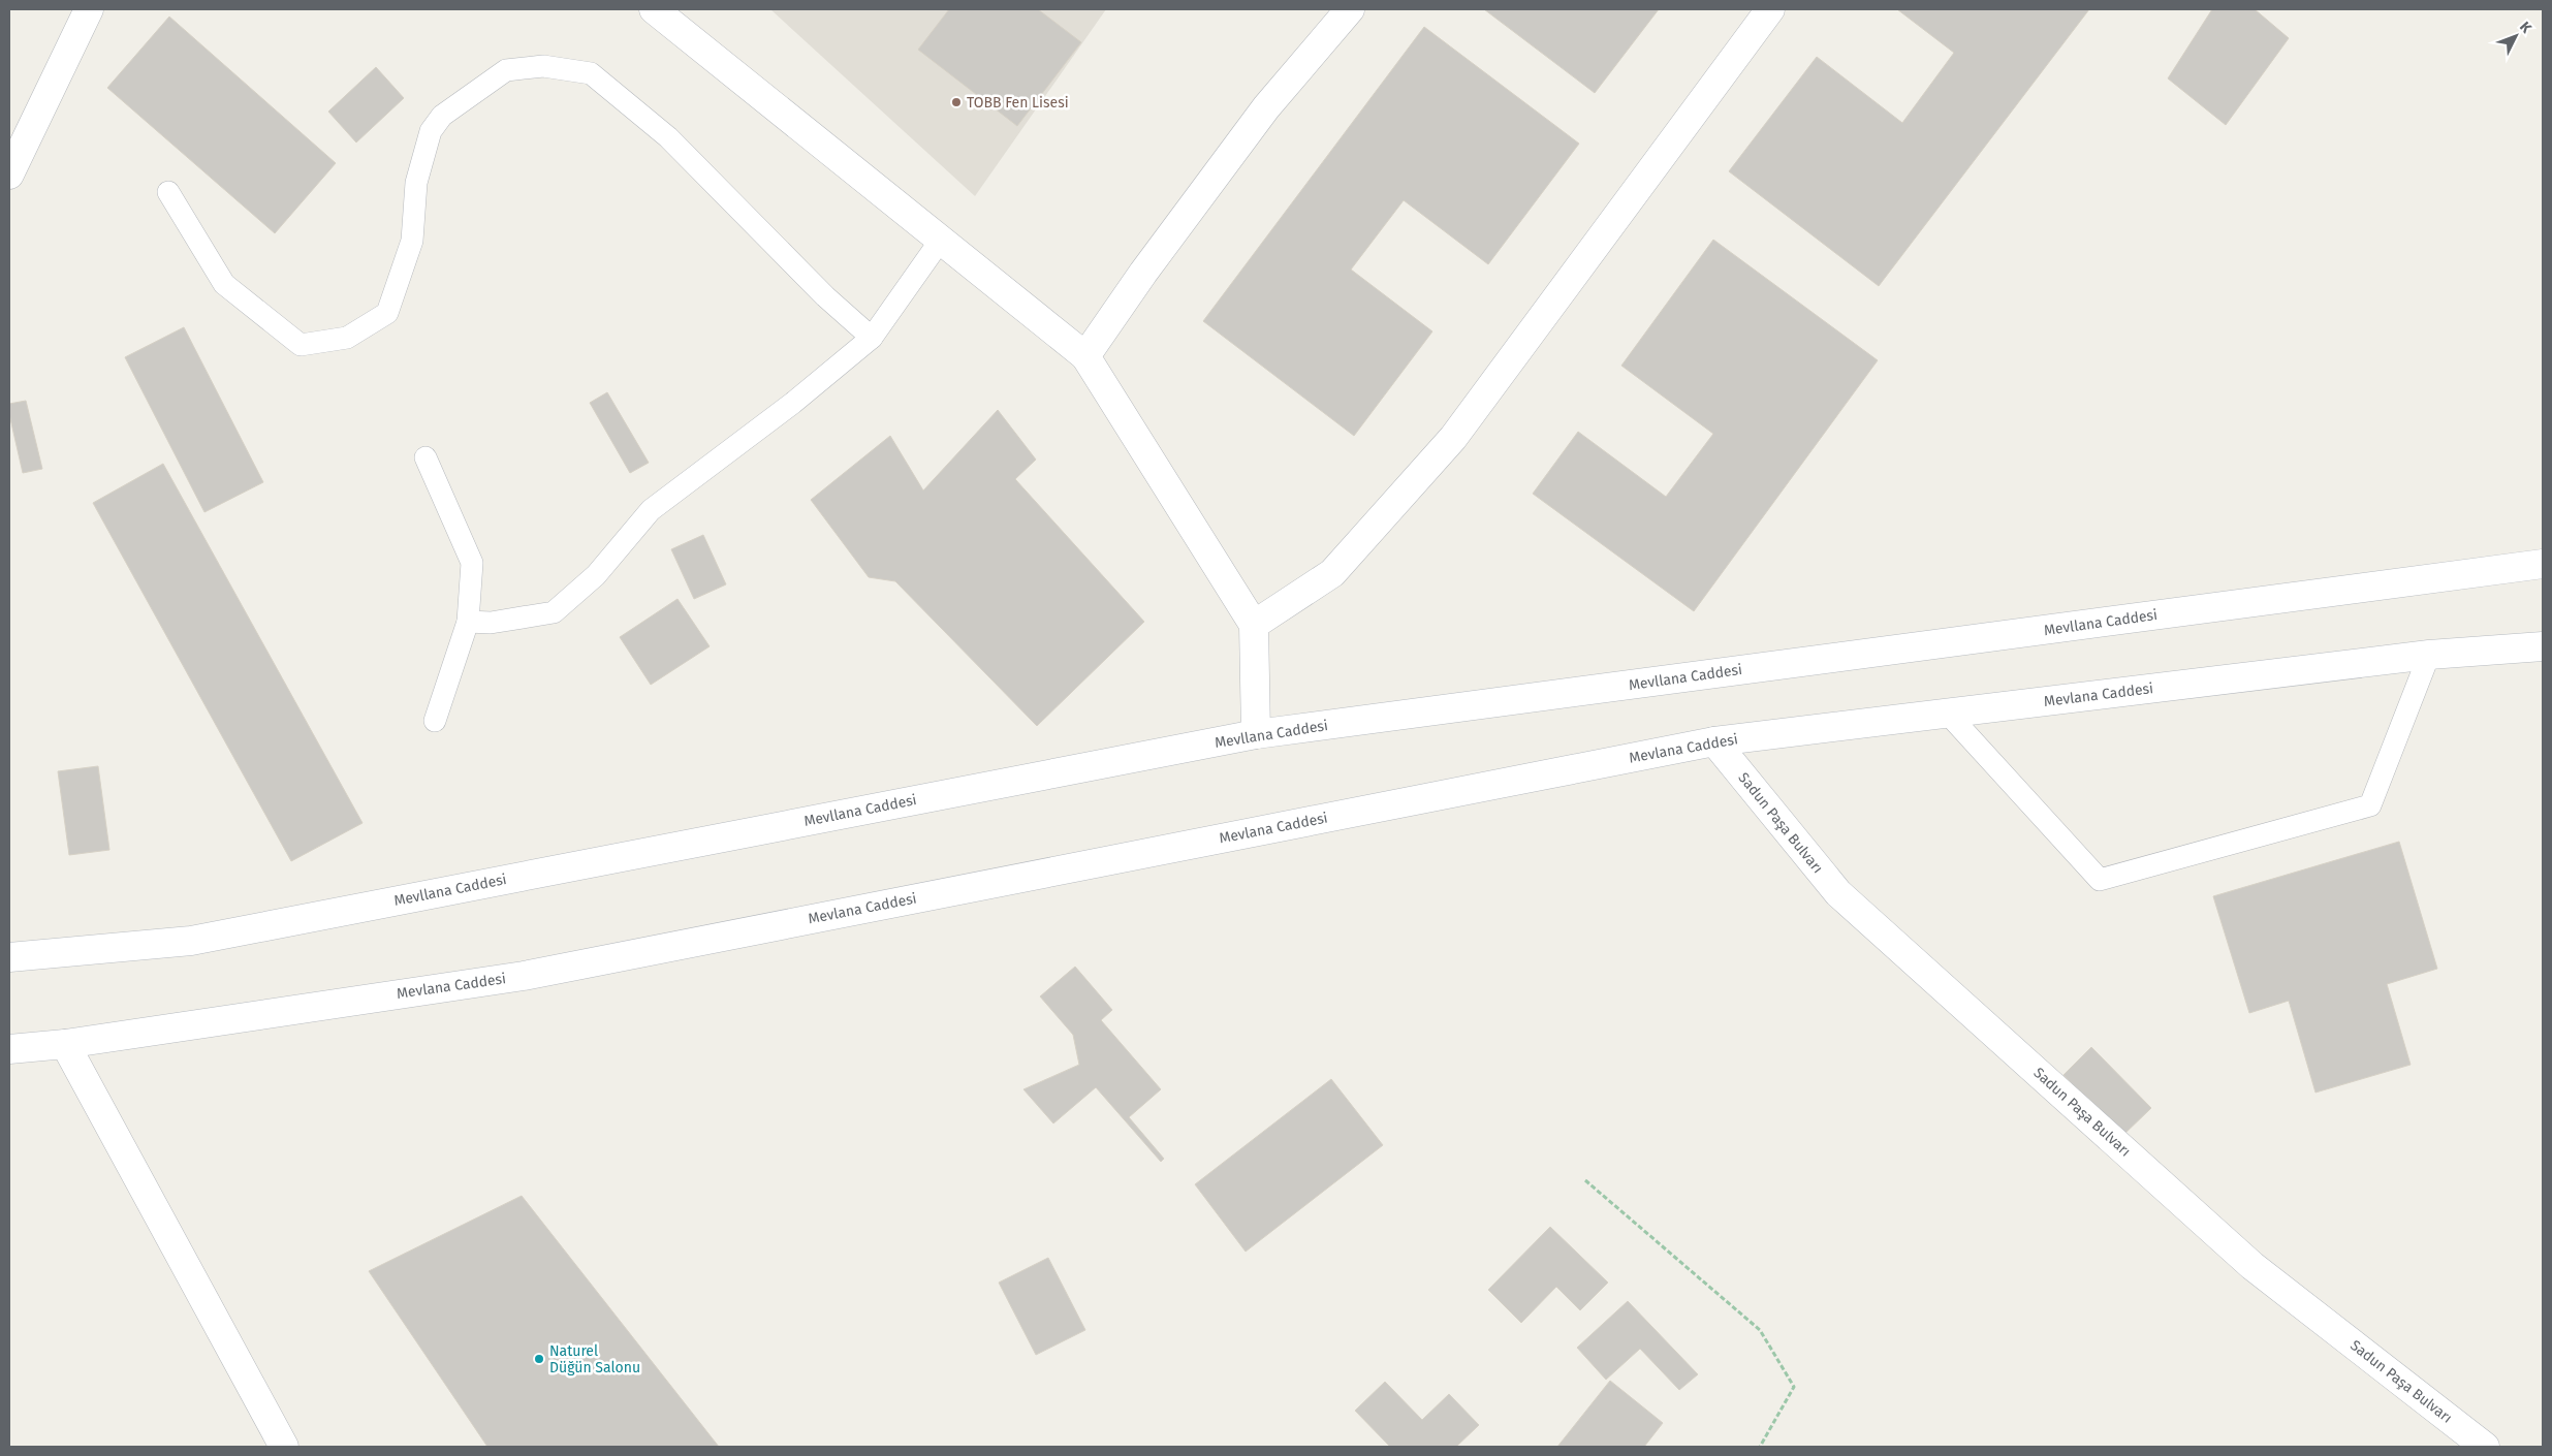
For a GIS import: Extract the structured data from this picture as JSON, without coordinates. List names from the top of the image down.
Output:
{
  "streets": {
    "main road": ["Mevllana Caddesi", "Mevlana Caddesi", "Sadun Paşa Bulvarı"]
  },
  "crossings": [
    ["Mevlana Caddesi", "Sadun Paşa Bulvarı"]
  ],
  "places": ["TOBB Fen Lisesi", "Naturel Düğün Salonu"],
  "north": "top right"
}
